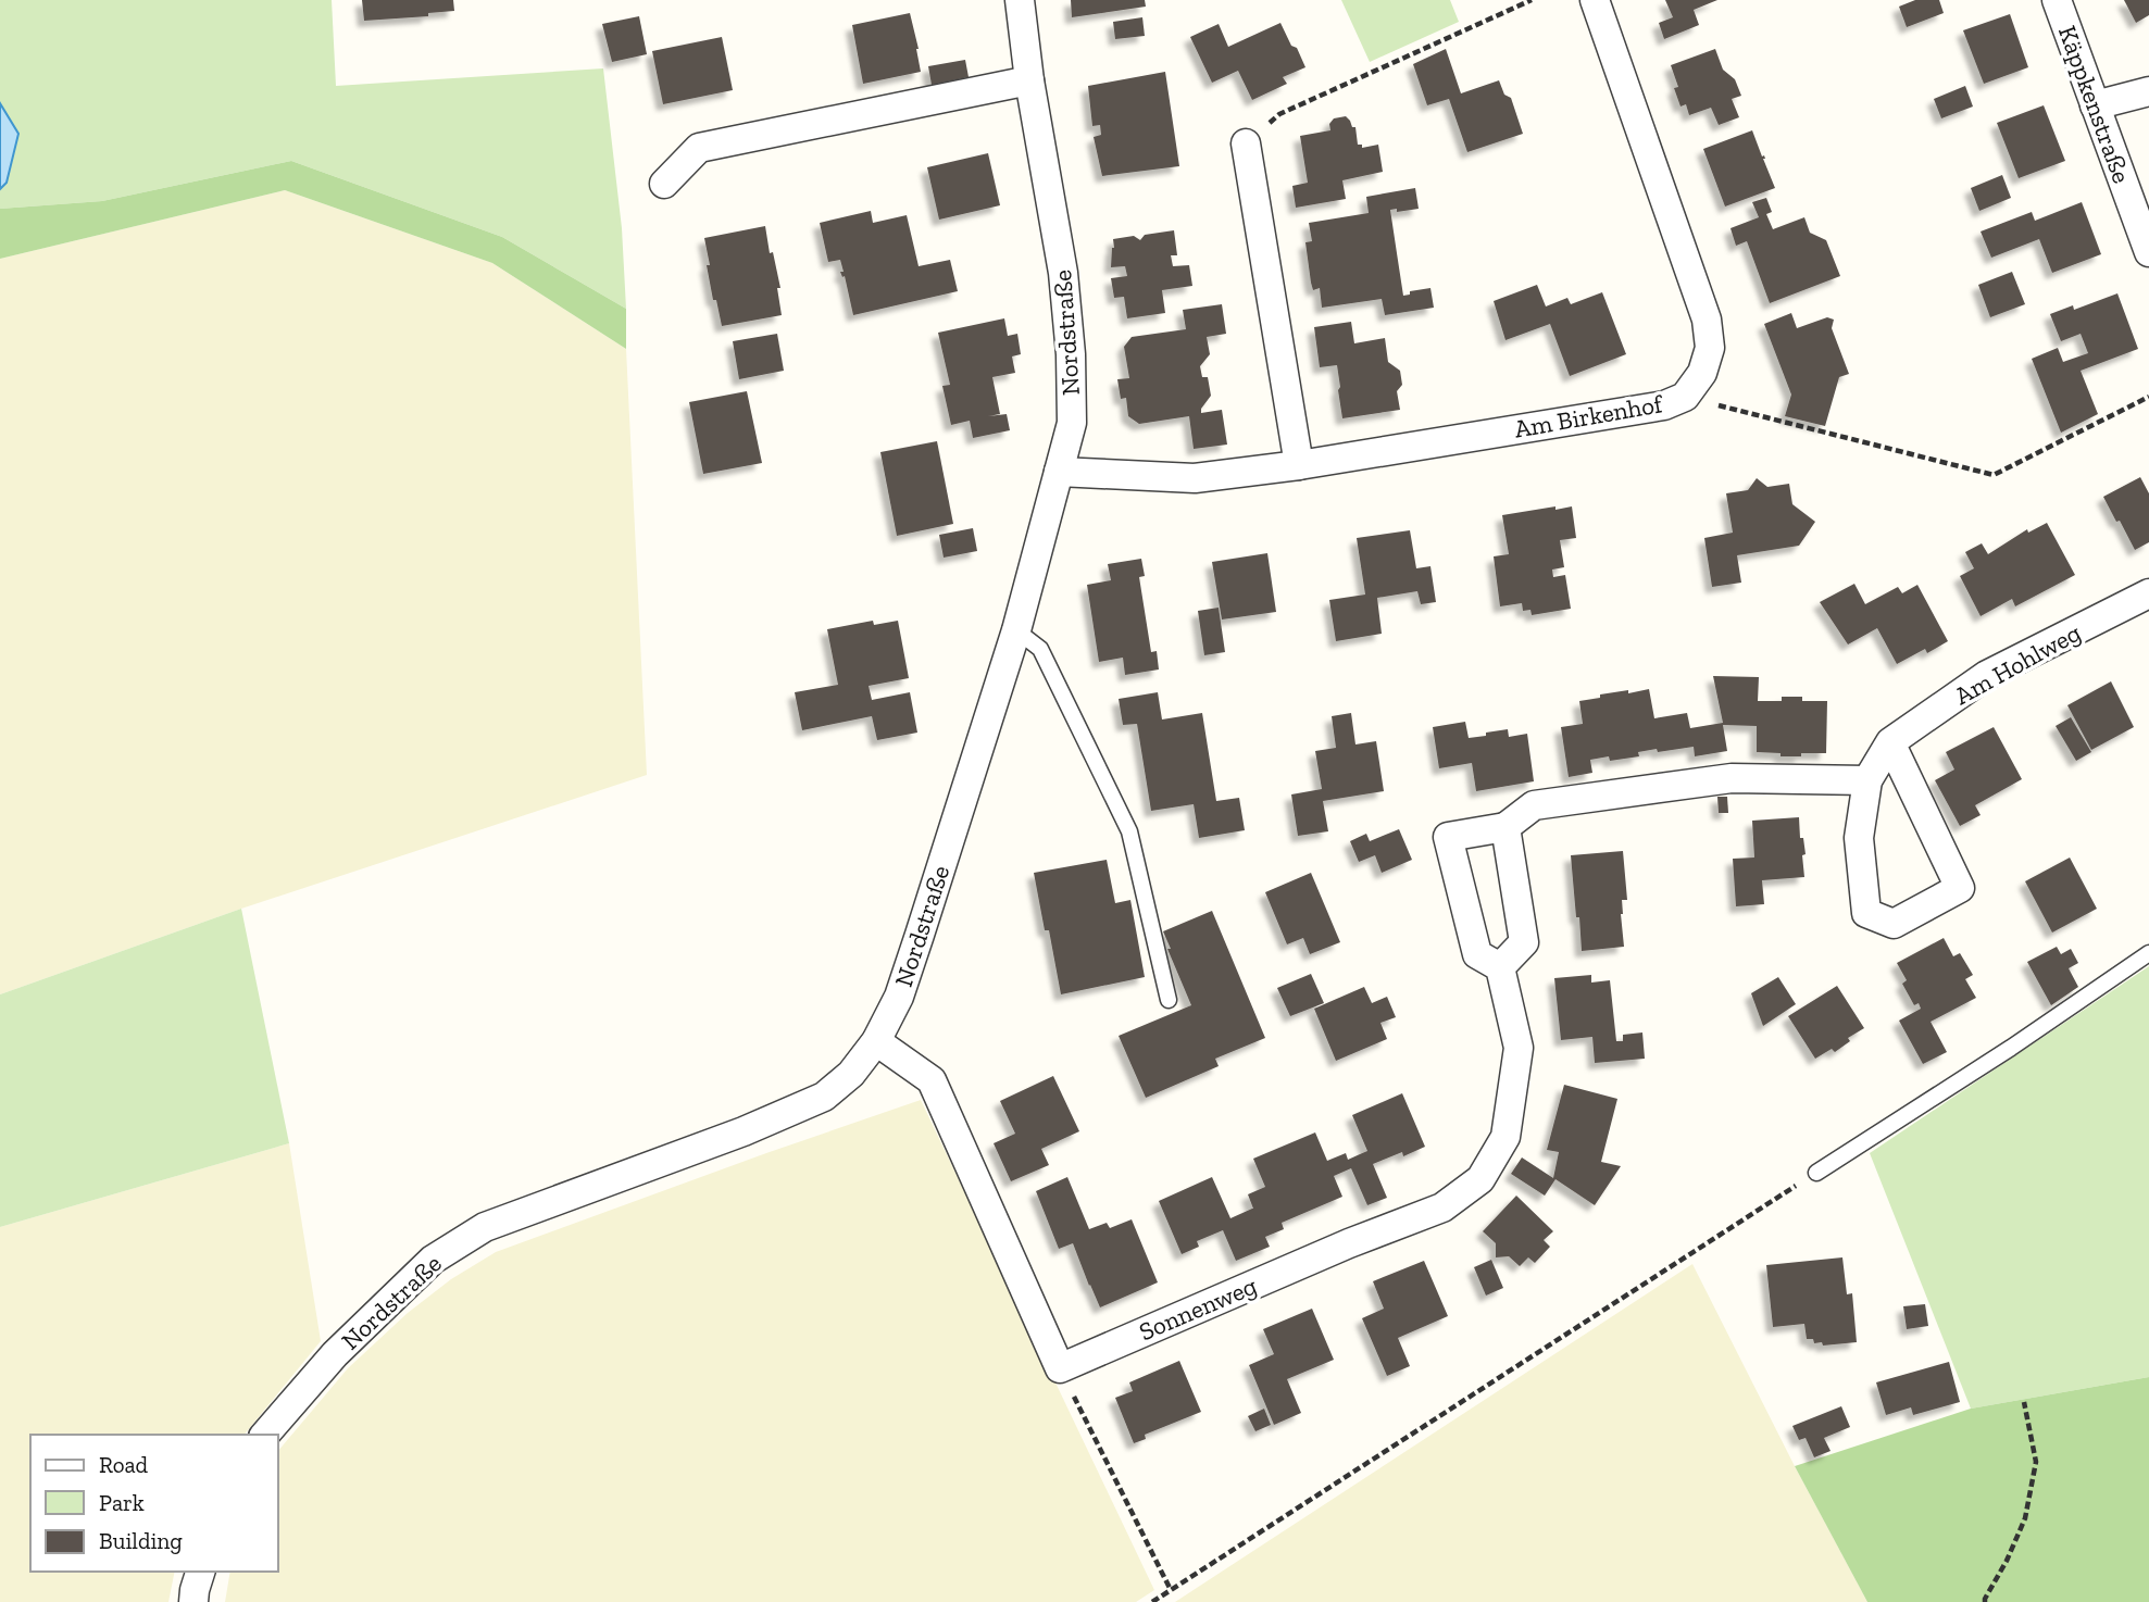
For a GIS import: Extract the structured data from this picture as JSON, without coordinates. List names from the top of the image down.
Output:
{
  "streets": {
    "street": [
      "Käppkenstraße",
      "Nordstraße",
      "Am Birkenhof",
      "Am Hohlweg",
      "Sonnenweg"
    ]
  },
  "crossings": [
    ["Nordstraße", "Am Birkenhof"]
  ],
  "legend": ["Road", "Park", "Building"]
}
